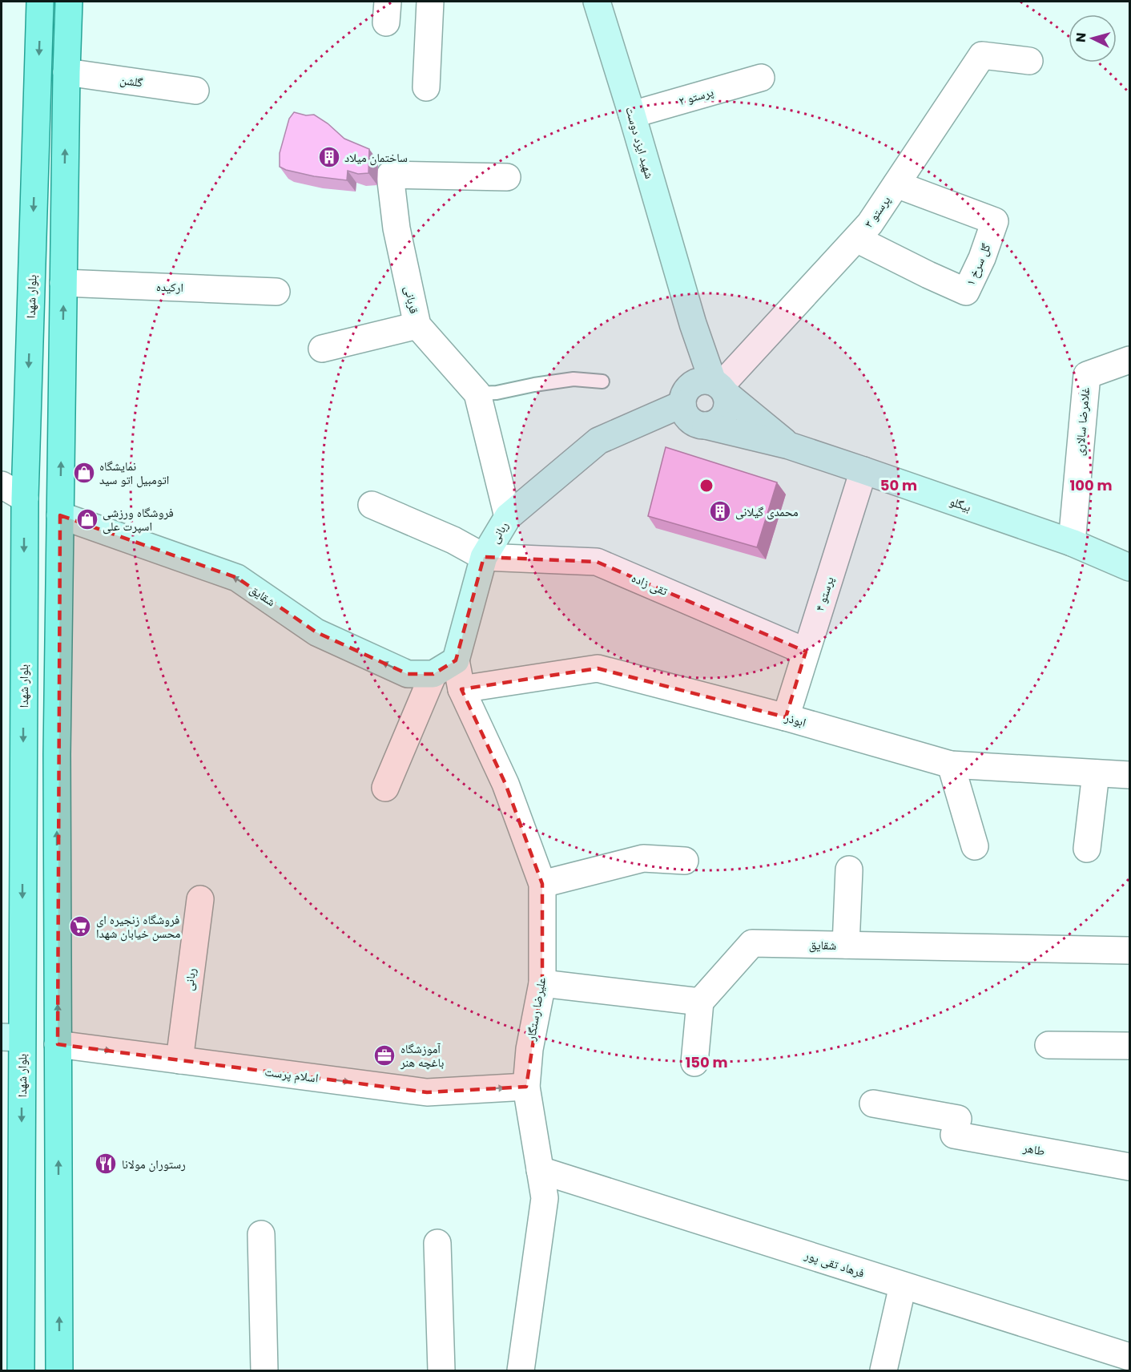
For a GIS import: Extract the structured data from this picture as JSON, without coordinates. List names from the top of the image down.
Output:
{
  "streets": {
    "main road": [
      "شهید ایزد دوست",
      "بلوار شهدا",
      "بیگلو",
      "ربانی",
      "شقایق"
    ],
    "street": [
      "گلشن",
      "پرستو ۲",
      "پرستو ۳",
      "گل سرخ ۱",
      "ارکیده",
      "قربانی",
      "غلامرضا سالاری",
      "تقی زاده",
      "پرستو ۴",
      "ابوذر",
      "علیرضا رستگار",
      "اسلام پرست",
      "طاهر",
      "فرهاد تقی پور"
    ]
  },
  "crossings": [
    ["پرستو ۲", "شهید ایزد دوست"],
    ["شهید ایزد دوست", "پرستو ۳"],
    ["شهید ایزد دوست", "بیگلو"],
    ["شهید ایزد دوست", "ربانی"],
    ["پرستو ۳", "گل سرخ ۱"],
    ["پرستو ۳", "بیگلو"],
    ["پرستو ۳", "ربانی"],
    ["قربانی", "ربانی"],
    ["غلامرضا سالاری", "بیگلو"],
    ["بیگلو", "ربانی"],
    ["بیگلو", "پرستو ۴"],
    ["ربانی", "تقی زاده"],
    ["ربانی", "علیرضا رستگار"],
    ["ربانی", "اسلام پرست"],
    ["تقی زاده", "پرستو ۴"],
    ["پرستو ۴", "ابوذر"],
    ["ابوذر", "علیرضا رستگار"],
    ["علیرضا رستگار", "اسلام پرست"],
    ["علیرضا رستگار", "فرهاد تقی پور"]
  ],
  "one_way": ["شقایق", "اسلام پرست"],
  "places": {
    "building": ["ساختمان میلاد", "محمدی گیلانی"],
    "shop": ["نمایشگاه اتومبیل اتو سید", "فروشگاه ورزشی اسپرت علی"],
    "supermarket": ["فروشگاه زنجیره ای محسن خیابان شهدا"],
    "office": ["آموزشگاه باغچه هنر"],
    "restaurant": ["رستوران مولانا"]
  },
  "north": "left",
  "rings": ["50 m", "100 m", "150 m"]
}
